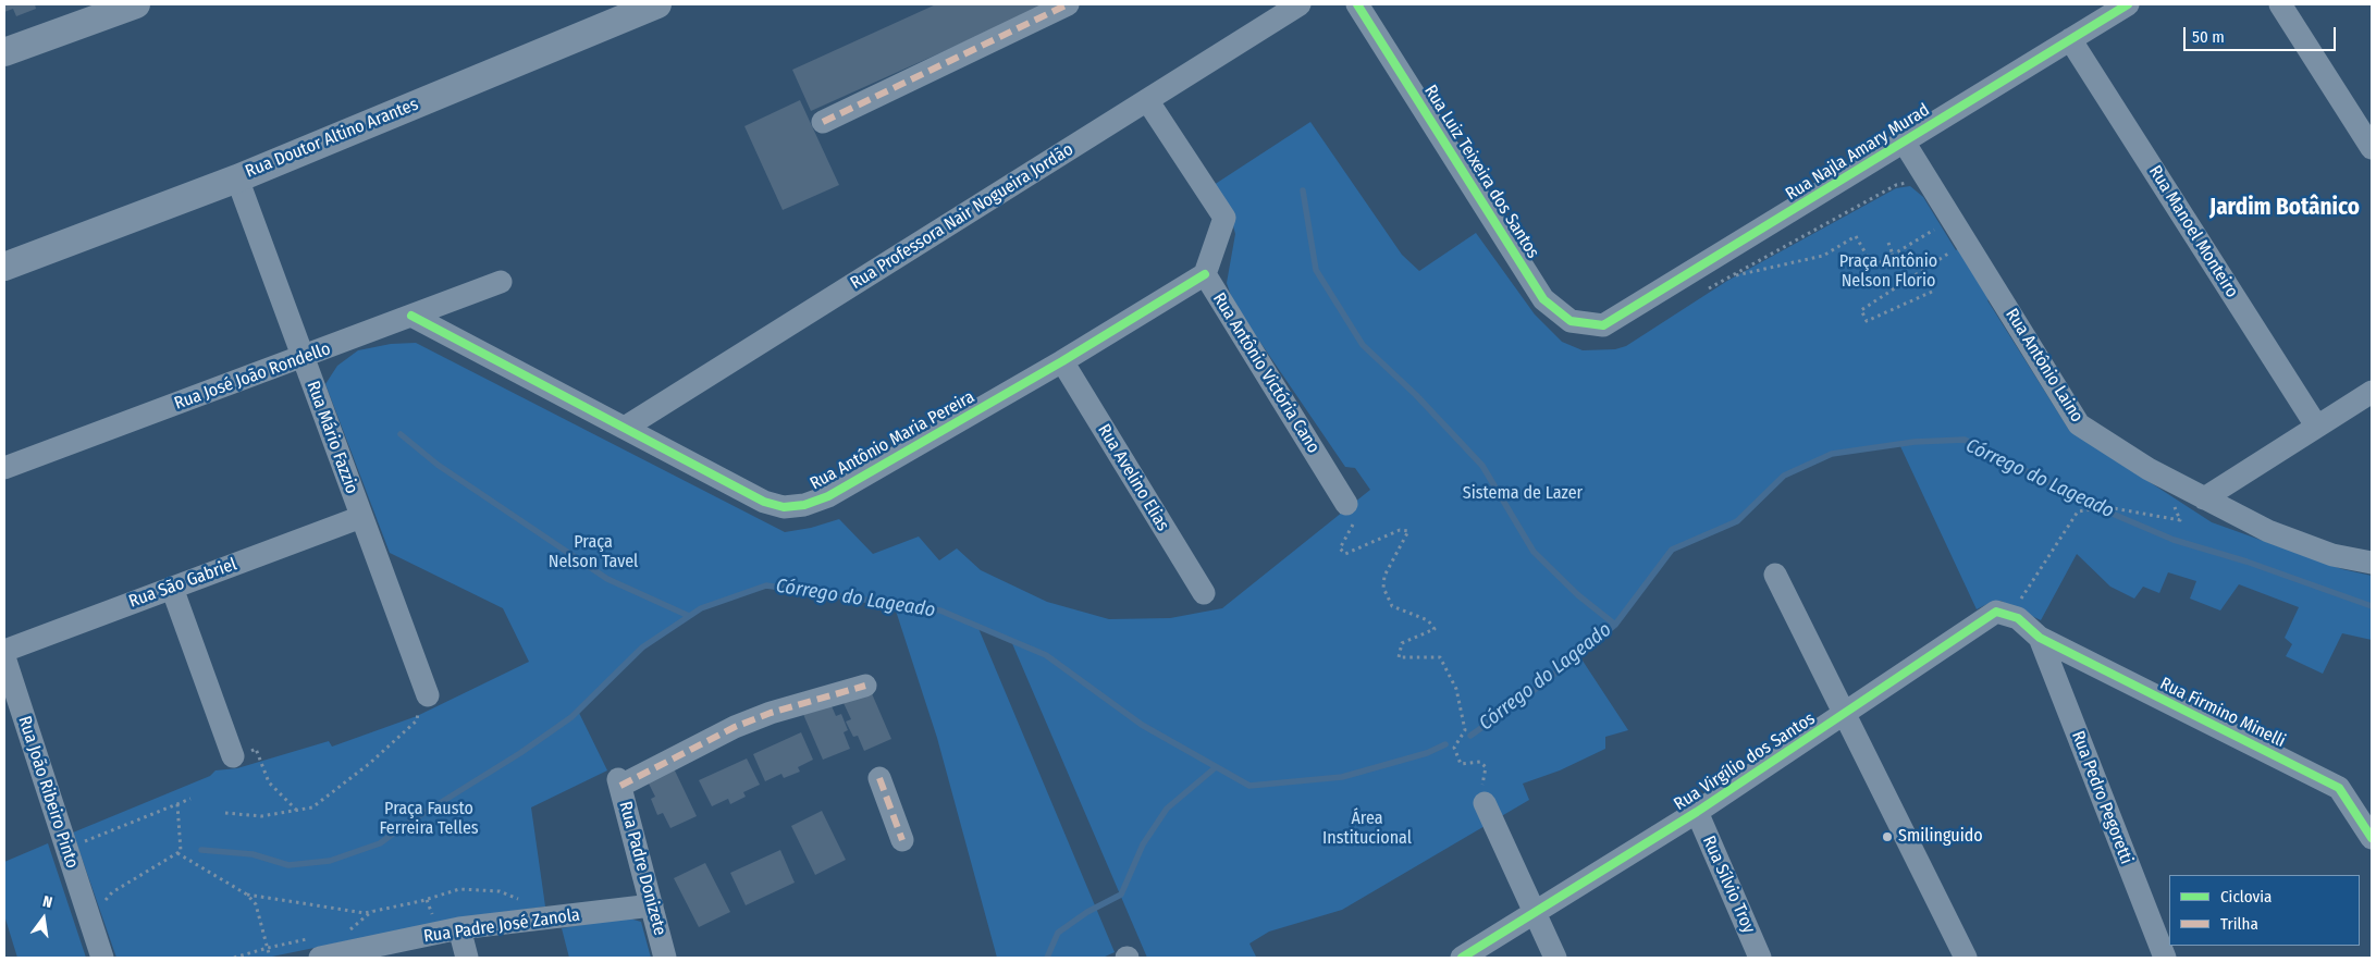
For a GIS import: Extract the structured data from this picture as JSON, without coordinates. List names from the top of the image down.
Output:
{
  "streets": {
    "street": [
      "Rua Doutor Altino Arantes",
      "Rua Najla Amary Murad",
      "Rua Luiz Teixeira dos Santos",
      "Rua Professora Nair Nogueira Jordão",
      "Rua Manoel Monteiro",
      "Rua Antônio Laino",
      "Rua Antônio Victória Cano",
      "Rua José João Rondello",
      "Rua Mário Fazzio",
      "Rua Antônio Maria Pereira",
      "Rua Avelino Elias",
      "Rua São Gabriel",
      "Rua Firmino Minelli",
      "Rua Virgílio dos Santos",
      "Rua João Ribeiro Pinto",
      "Rua Pedro Pegoretti",
      "Rua Padre Donizete",
      "Rua Sílvio Troy",
      "Rua Padre José Zanola"
    ]
  },
  "crossings": [
    ["Rua Doutor Altino Arantes", "Rua Mário Fazzio"],
    ["Rua Najla Amary Murad", "Rua Luiz Teixeira dos Santos"],
    ["Rua Najla Amary Murad", "Rua Manoel Monteiro"],
    ["Rua Najla Amary Murad", "Rua Antônio Laino"],
    ["Rua Professora Nair Nogueira Jordão", "Rua Antônio Victória Cano"],
    ["Rua Professora Nair Nogueira Jordão", "Rua Antônio Maria Pereira"],
    ["Rua Antônio Victória Cano", "Rua Antônio Maria Pereira"],
    ["Rua José João Rondello", "Rua Mário Fazzio"],
    ["Rua José João Rondello", "Rua Antônio Maria Pereira"],
    ["Rua Mário Fazzio", "Rua São Gabriel"],
    ["Rua Antônio Maria Pereira", "Rua Avelino Elias"],
    ["Rua Firmino Minelli", "Rua Pedro Pegoretti"],
    ["Rua Virgílio dos Santos", "Rua Sílvio Troy"],
    ["Rua Padre Donizete", "Rua Padre José Zanola"]
  ],
  "districts": ["Jardim Botânico"],
  "water": ["Córrego do Lageado"],
  "parks": [
    "Praça Antônio Nelson Florio",
    "Sistema de Lazer",
    "Praça Nelson Tavel",
    "Praça Fausto Ferreira Telles",
    "Área Institucional"
  ],
  "places": ["Smilinguido"],
  "legend": ["Ciclovia", "Trilha"],
  "scale_bar": "50 m",
  "north": "top"
}
